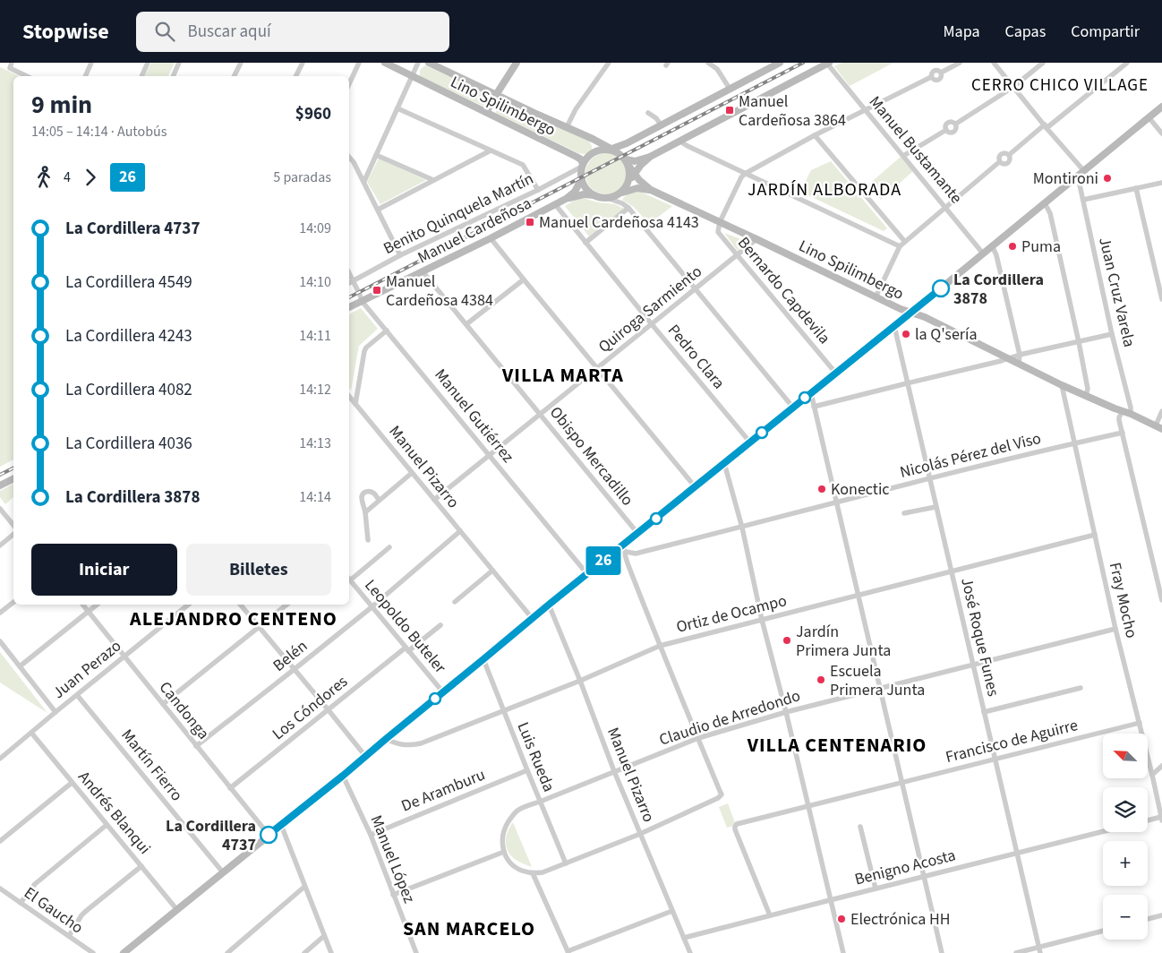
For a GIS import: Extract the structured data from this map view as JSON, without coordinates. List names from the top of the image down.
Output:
{
  "streets": {
    "main road": ["Lino Spilimbergo", "Manuel Cardeñosa"],
    "street": [
      "Manuel Bustamante",
      "Benito Quinquela Martín",
      "Bernardo Capdevila",
      "Juan Cruz Varela",
      "Quiroga Sarmiento",
      "Pedro Clara",
      "Manuel Gutiérrez",
      "Nicolás Pérez del Viso",
      "Obispo Mercadillo",
      "Manuel Pizarro",
      "Fray Mocho",
      "Ortiz de Ocampo",
      "Leopoldo Buteler",
      "José Roque Funes",
      "Belén",
      "Juan Perazo",
      "Los Cóndores",
      "Candonga",
      "Claudio de Arredondo",
      "Francisco de Aguirre",
      "Luis Rueda",
      "Martín Fierro",
      "De Aramburu",
      "Andrés Blanqui",
      "Manuel López",
      "Benigno Acosta",
      "El Gaucho"
    ]
  },
  "crossings": [
    ["Lino Spilimbergo", "Benito Quinquela Martín"],
    ["Lino Spilimbergo", "Manuel Cardeñosa"],
    ["Lino Spilimbergo", "Bernardo Capdevila"],
    ["Lino Spilimbergo", "Juan Cruz Varela"],
    ["Lino Spilimbergo", "Quiroga Sarmiento"],
    ["Lino Spilimbergo", "Fray Mocho"],
    ["Benito Quinquela Martín", "Manuel Cardeñosa"],
    ["Benito Quinquela Martín", "Manuel Gutiérrez"],
    ["Manuel Cardeñosa", "Pedro Clara"],
    ["Manuel Cardeñosa", "Manuel Gutiérrez"],
    ["Manuel Cardeñosa", "Obispo Mercadillo"],
    ["Bernardo Capdevila", "Quiroga Sarmiento"],
    ["Quiroga Sarmiento", "Pedro Clara"],
    ["Quiroga Sarmiento", "Manuel Gutiérrez"],
    ["Quiroga Sarmiento", "Obispo Mercadillo"],
    ["Quiroga Sarmiento", "Manuel Pizarro"],
    ["Nicolás Pérez del Viso", "Fray Mocho"],
    ["Nicolás Pérez del Viso", "José Roque Funes"],
    ["Manuel Pizarro", "Ortiz de Ocampo"],
    ["Manuel Pizarro", "Belén"],
    ["Manuel Pizarro", "Claudio de Arredondo"],
    ["Manuel Pizarro", "Benigno Acosta"],
    ["Fray Mocho", "Ortiz de Ocampo"],
    ["Fray Mocho", "Claudio de Arredondo"],
    ["Fray Mocho", "Francisco de Aguirre"],
    ["Ortiz de Ocampo", "José Roque Funes"],
    ["Ortiz de Ocampo", "Luis Rueda"],
    ["Leopoldo Buteler", "Belén"],
    ["Leopoldo Buteler", "Los Cóndores"],
    ["José Roque Funes", "Claudio de Arredondo"],
    ["José Roque Funes", "Francisco de Aguirre"],
    ["José Roque Funes", "Benigno Acosta"],
    ["Belén", "Candonga"],
    ["Juan Perazo", "Candonga"],
    ["Juan Perazo", "Martín Fierro"],
    ["Juan Perazo", "Andrés Blanqui"],
    ["Los Cóndores", "Candonga"],
    ["Claudio de Arredondo", "Luis Rueda"],
    ["Francisco de Aguirre", "Benigno Acosta"],
    ["Luis Rueda", "De Aramburu"],
    ["De Aramburu", "Manuel López"]
  ],
  "districts": [
    "CERRO CHICO VILLAGE",
    "JARDÍN ALBORADA",
    "VILLA MARTA",
    "ALEJANDRO CENTENO",
    "VILLA CENTENARIO",
    "SAN MARCELO"
  ],
  "places": {
    "transit": ["Manuel Cardeñosa 3864", "Manuel Cardeñosa 4143", "Manuel Cardeñosa 4384"],
    "other": [
      "Montironi",
      "Puma",
      "La Cordillera 3878",
      "la Q'sería",
      "Konectic",
      "Jardín Primera Junta",
      "Escuela Primera Junta",
      "La Cordillera 4737",
      "Electrónica HH"
    ]
  },
  "lines": ["bus line 26"],
  "north": "top left",
  "page": {
    "header": "Stopwise",
    "search": "Buscar aquí",
    "nav": ["Mapa", "Capas", "Compartir"],
    "on_map": "26",
    "heading": ["9 min", "14:05 – 14:14 · Autobús", "$960"],
    "legs": ["4", "26", "5 paradas"],
    "list": [
      {
        "name": "La Cordillera 4737",
        "value": "14:09"
      },
      {
        "name": "La Cordillera 4549",
        "value": "14:10"
      },
      {
        "name": "La Cordillera 4243",
        "value": "14:11"
      },
      {
        "name": "La Cordillera 4082",
        "value": "14:12"
      },
      {
        "name": "La Cordillera 4036",
        "value": "14:13"
      },
      {
        "name": "La Cordillera 3878",
        "value": "14:14"
      }
    ],
    "buttons": ["Iniciar", "Billetes"],
    "map_buttons": ["+", "−"]
  }
}
